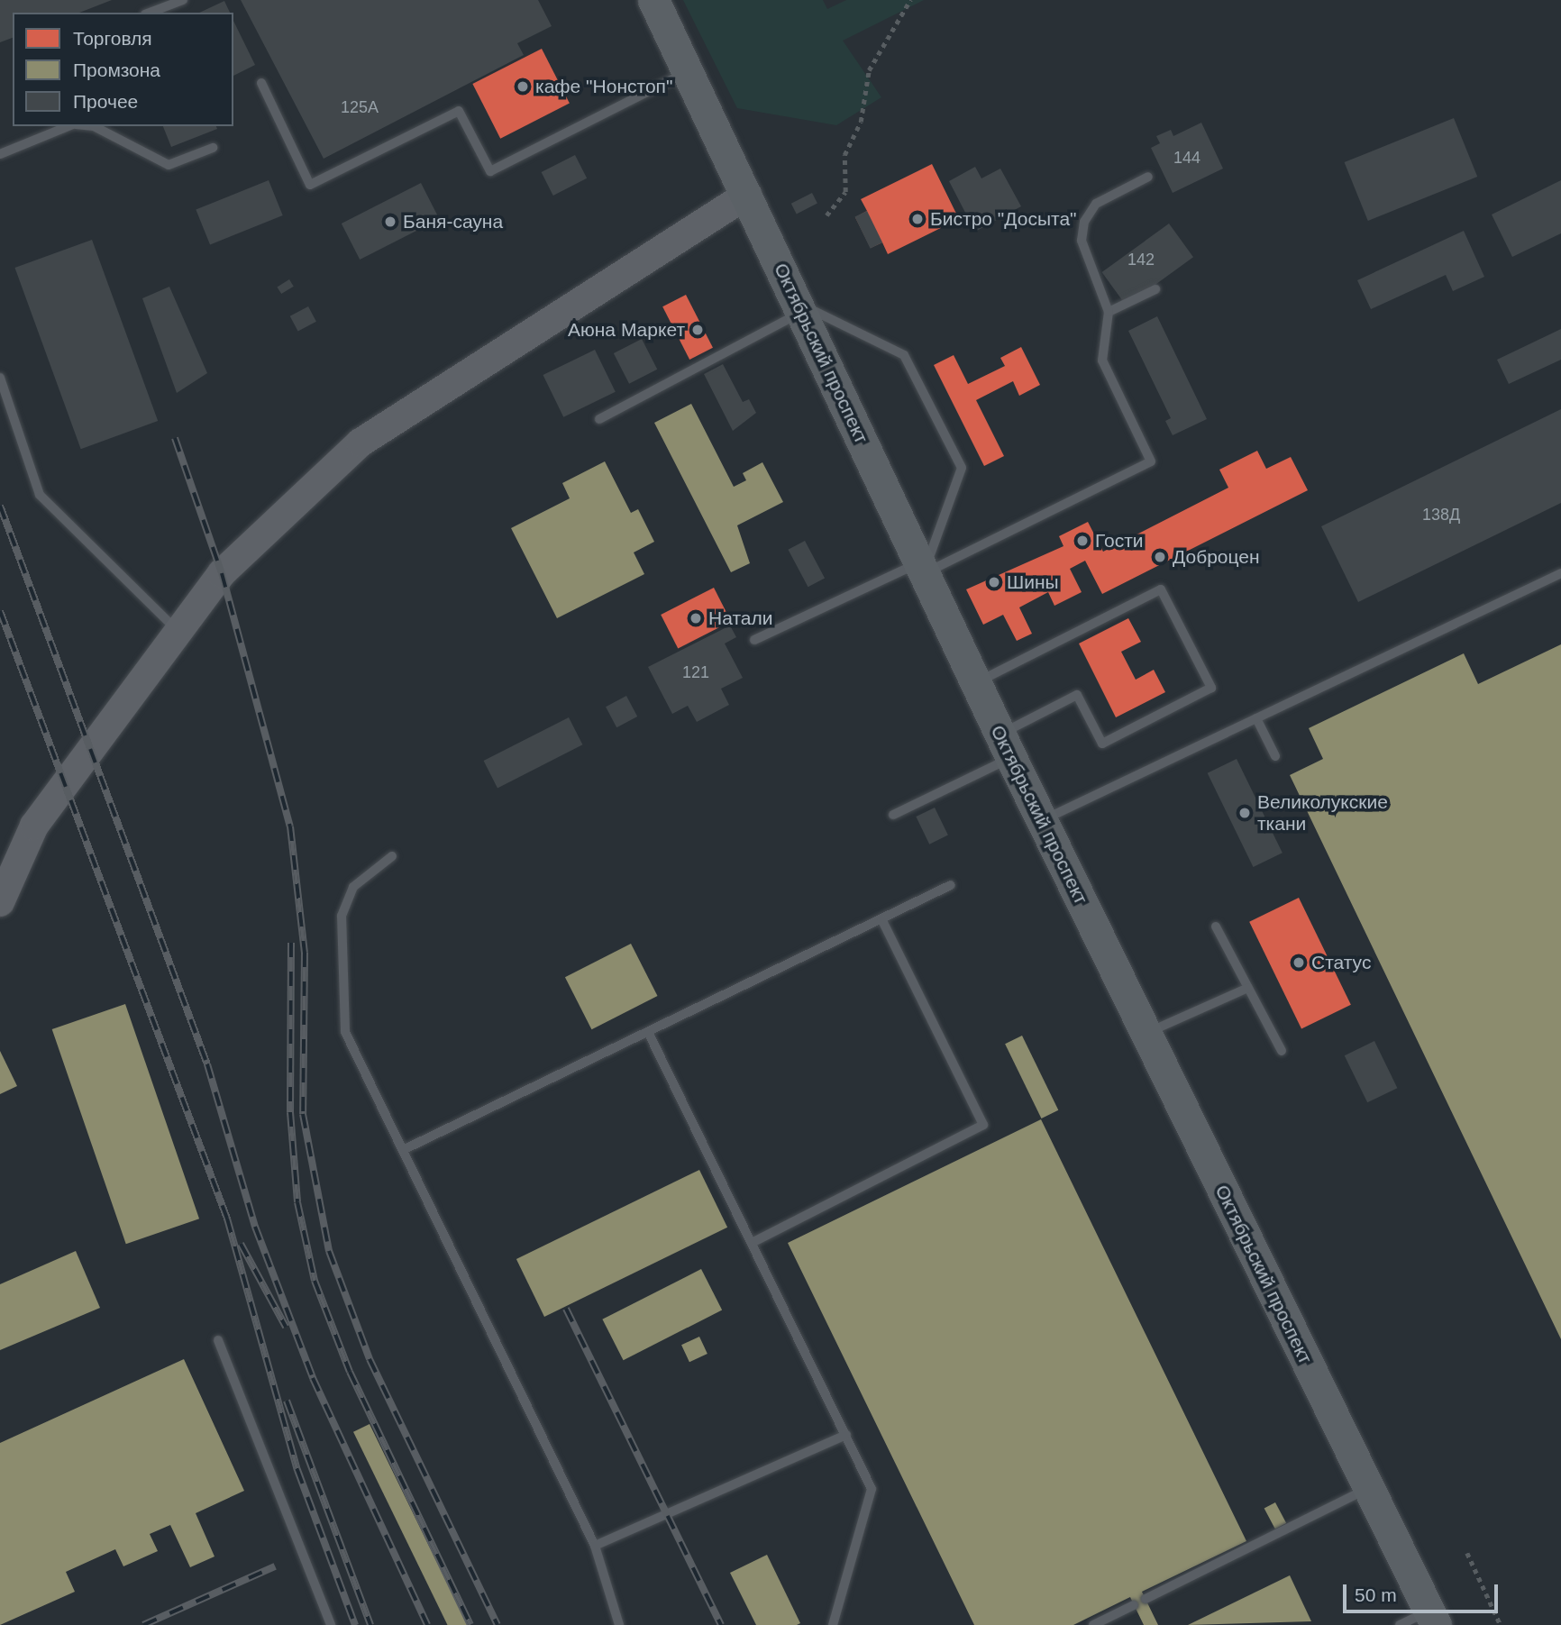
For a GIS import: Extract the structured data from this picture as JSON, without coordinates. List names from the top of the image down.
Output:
{
  "streets": {
    "main road": ["Октябрьский проспект"]
  },
  "places": [
    "кафе \"Нонстоп\"",
    "Бистро \"Досыта\"",
    "Баня-сауна",
    "Аюна Маркет",
    "Гости",
    "Доброцен",
    "Шины",
    "Натали",
    "Великолукские ткани",
    "Статус"
  ],
  "house_numbers": [
    "125А",
    "144",
    "142",
    "138Д",
    "121"
  ],
  "legend": ["Торговля", "Промзона", "Прочее"],
  "scale_bar": "50 m"
}
